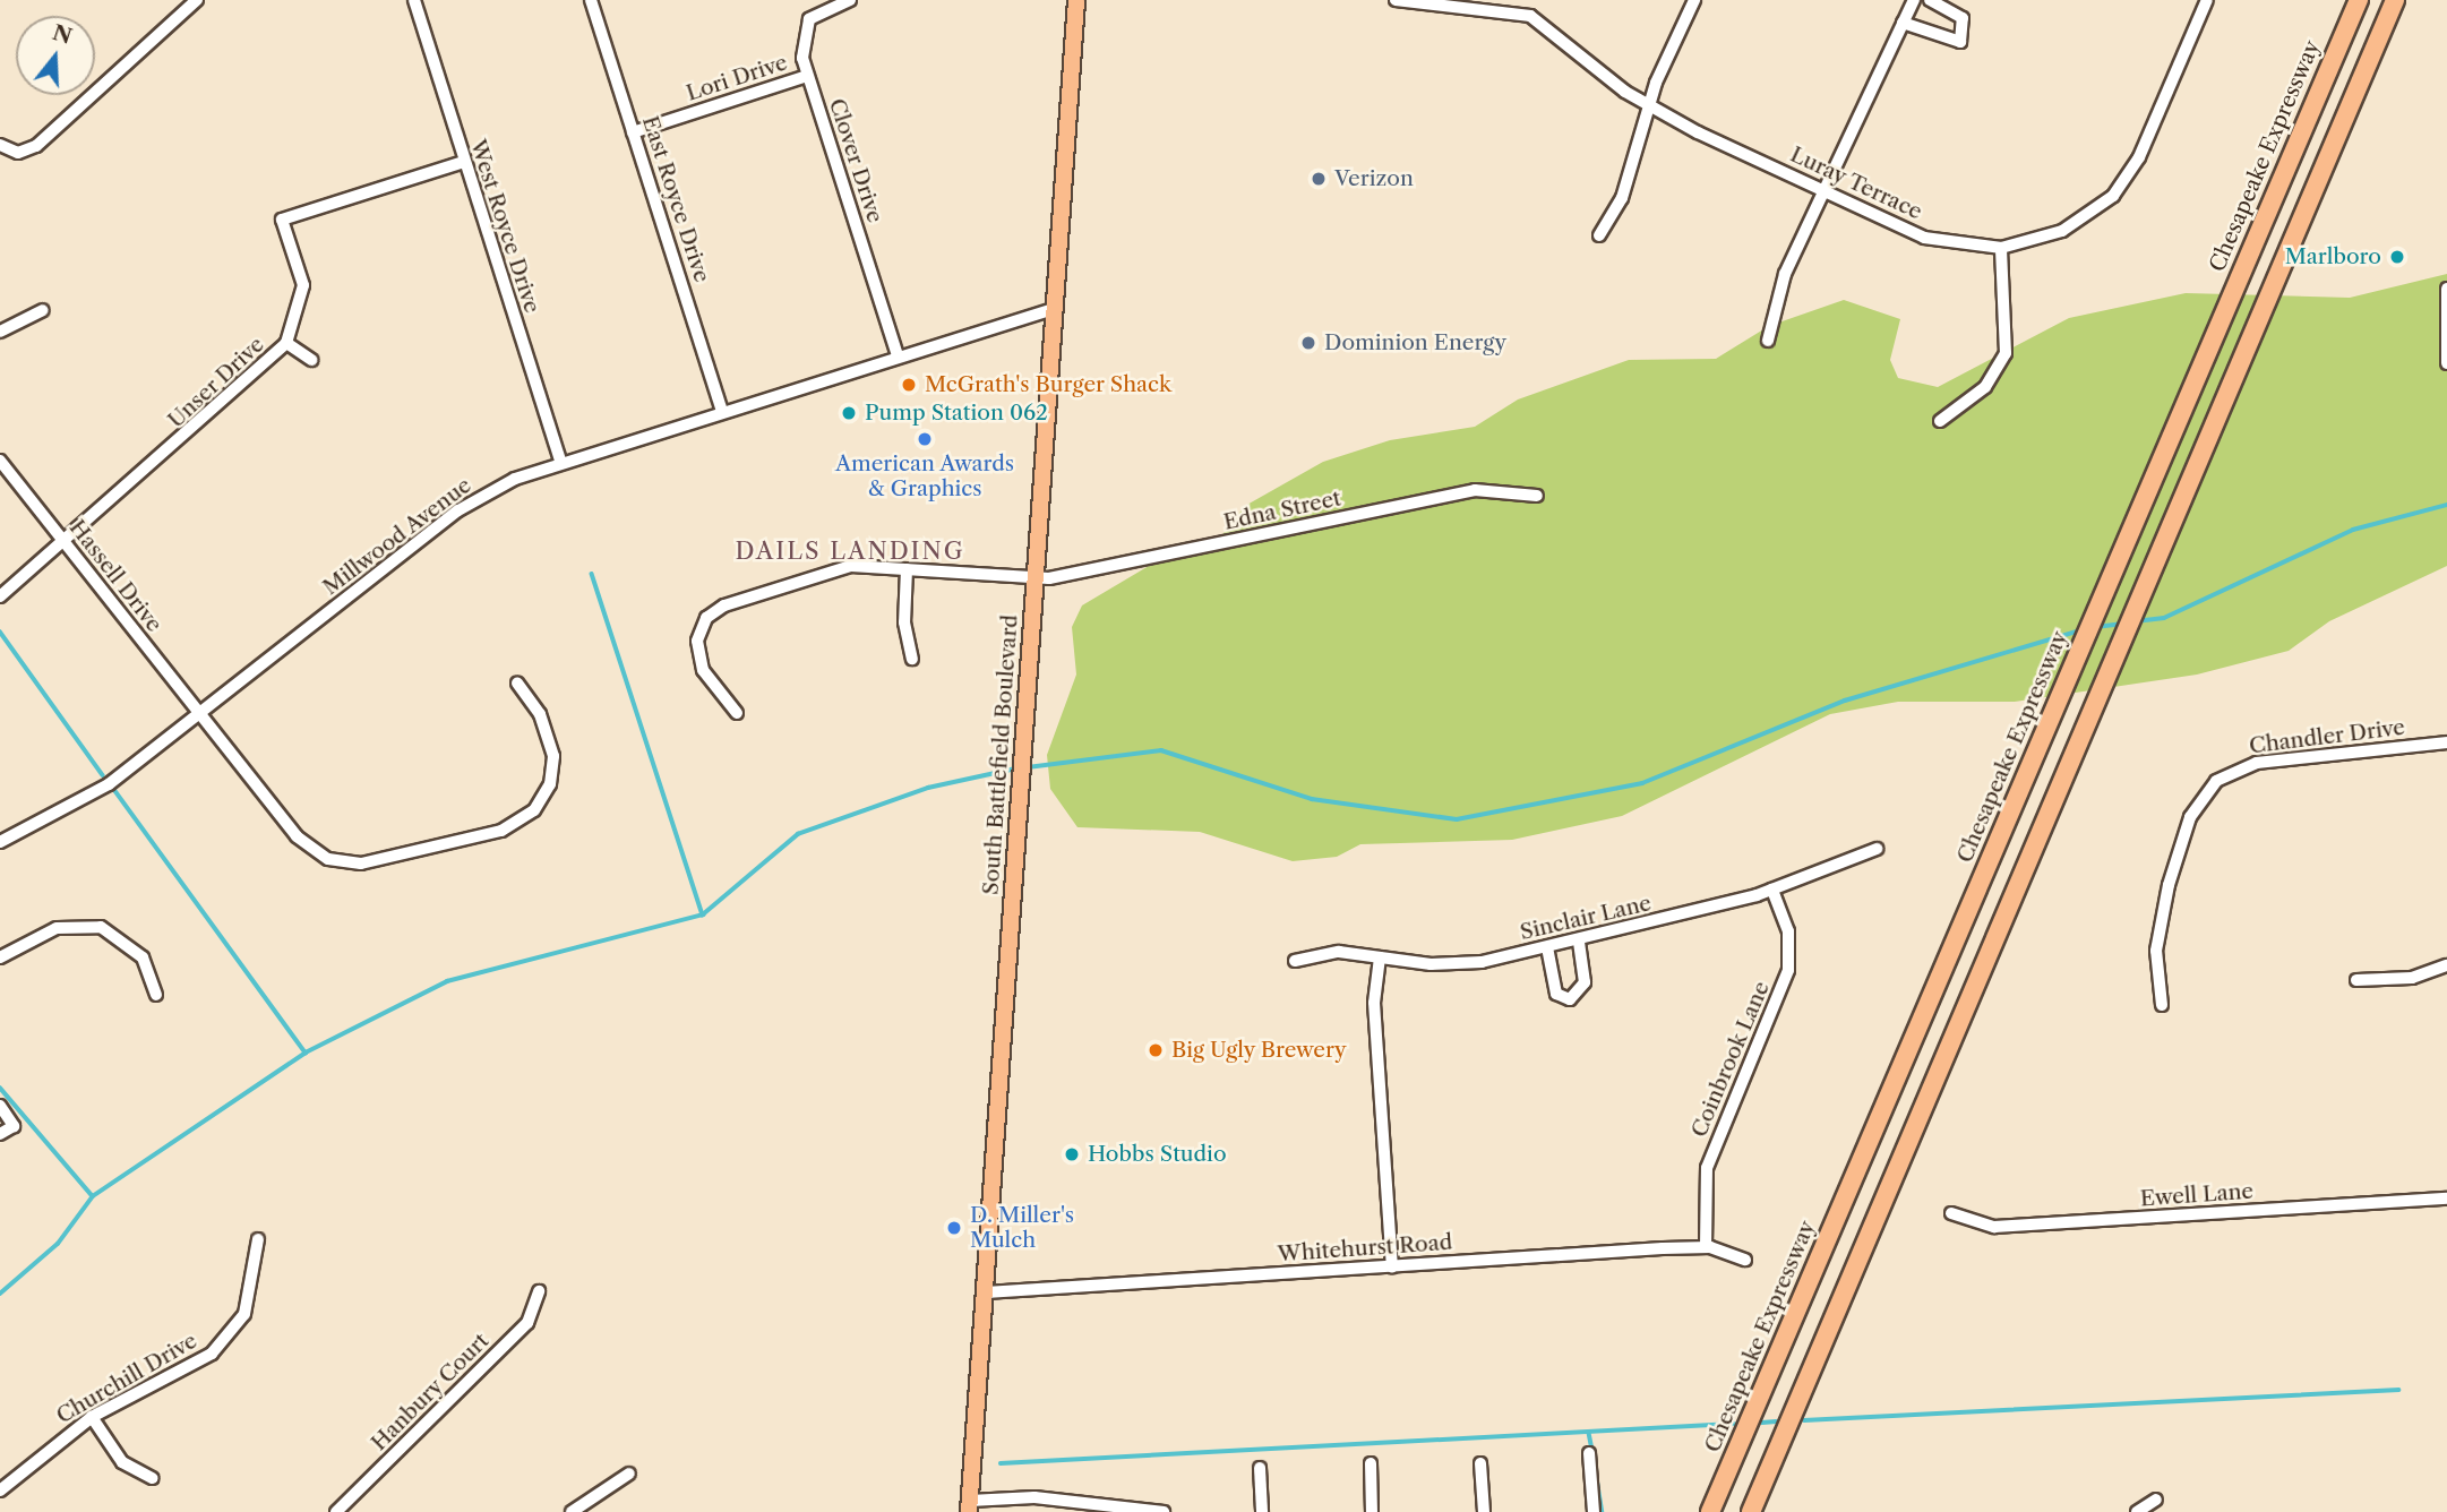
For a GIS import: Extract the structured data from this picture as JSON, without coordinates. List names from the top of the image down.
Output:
{
  "streets": {
    "highway": ["Chesapeake Expressway"],
    "main road": ["South Battlefield Boulevard"],
    "street": [
      "Lori Drive",
      "Clover Drive",
      "Luray Terrace",
      "East Royce Drive",
      "West Royce Drive",
      "Unser Drive",
      "Edna Street",
      "Millwood Avenue",
      "Hassell Drive",
      "Chandler Drive",
      "Sinclair Lane",
      "Coinbrook Lane",
      "Ewell Lane",
      "Whitehurst Road",
      "Churchill Drive",
      "Hanbury Court"
    ]
  },
  "crossings": [
    ["Lori Drive", "Clover Drive"],
    ["Lori Drive", "East Royce Drive"],
    ["Clover Drive", "Millwood Avenue"],
    ["East Royce Drive", "Millwood Avenue"],
    ["West Royce Drive", "Unser Drive"],
    ["West Royce Drive", "Millwood Avenue"],
    ["Unser Drive", "Hassell Drive"],
    ["Edna Street", "South Battlefield Boulevard"],
    ["Millwood Avenue", "Hassell Drive"],
    ["Millwood Avenue", "South Battlefield Boulevard"],
    ["South Battlefield Boulevard", "Whitehurst Road"],
    ["Sinclair Lane", "Coinbrook Lane"],
    ["Coinbrook Lane", "Whitehurst Road"]
  ],
  "districts": ["DAILS LANDING"],
  "places": [
    "Verizon",
    "Marlboro",
    "Dominion Energy",
    "McGrath's Burger Shack",
    "Pump Station 062",
    "American Awards & Graphics",
    "Big Ugly Brewery",
    "Hobbs Studio",
    "D. Miller's Mulch"
  ],
  "north": "top"
}
